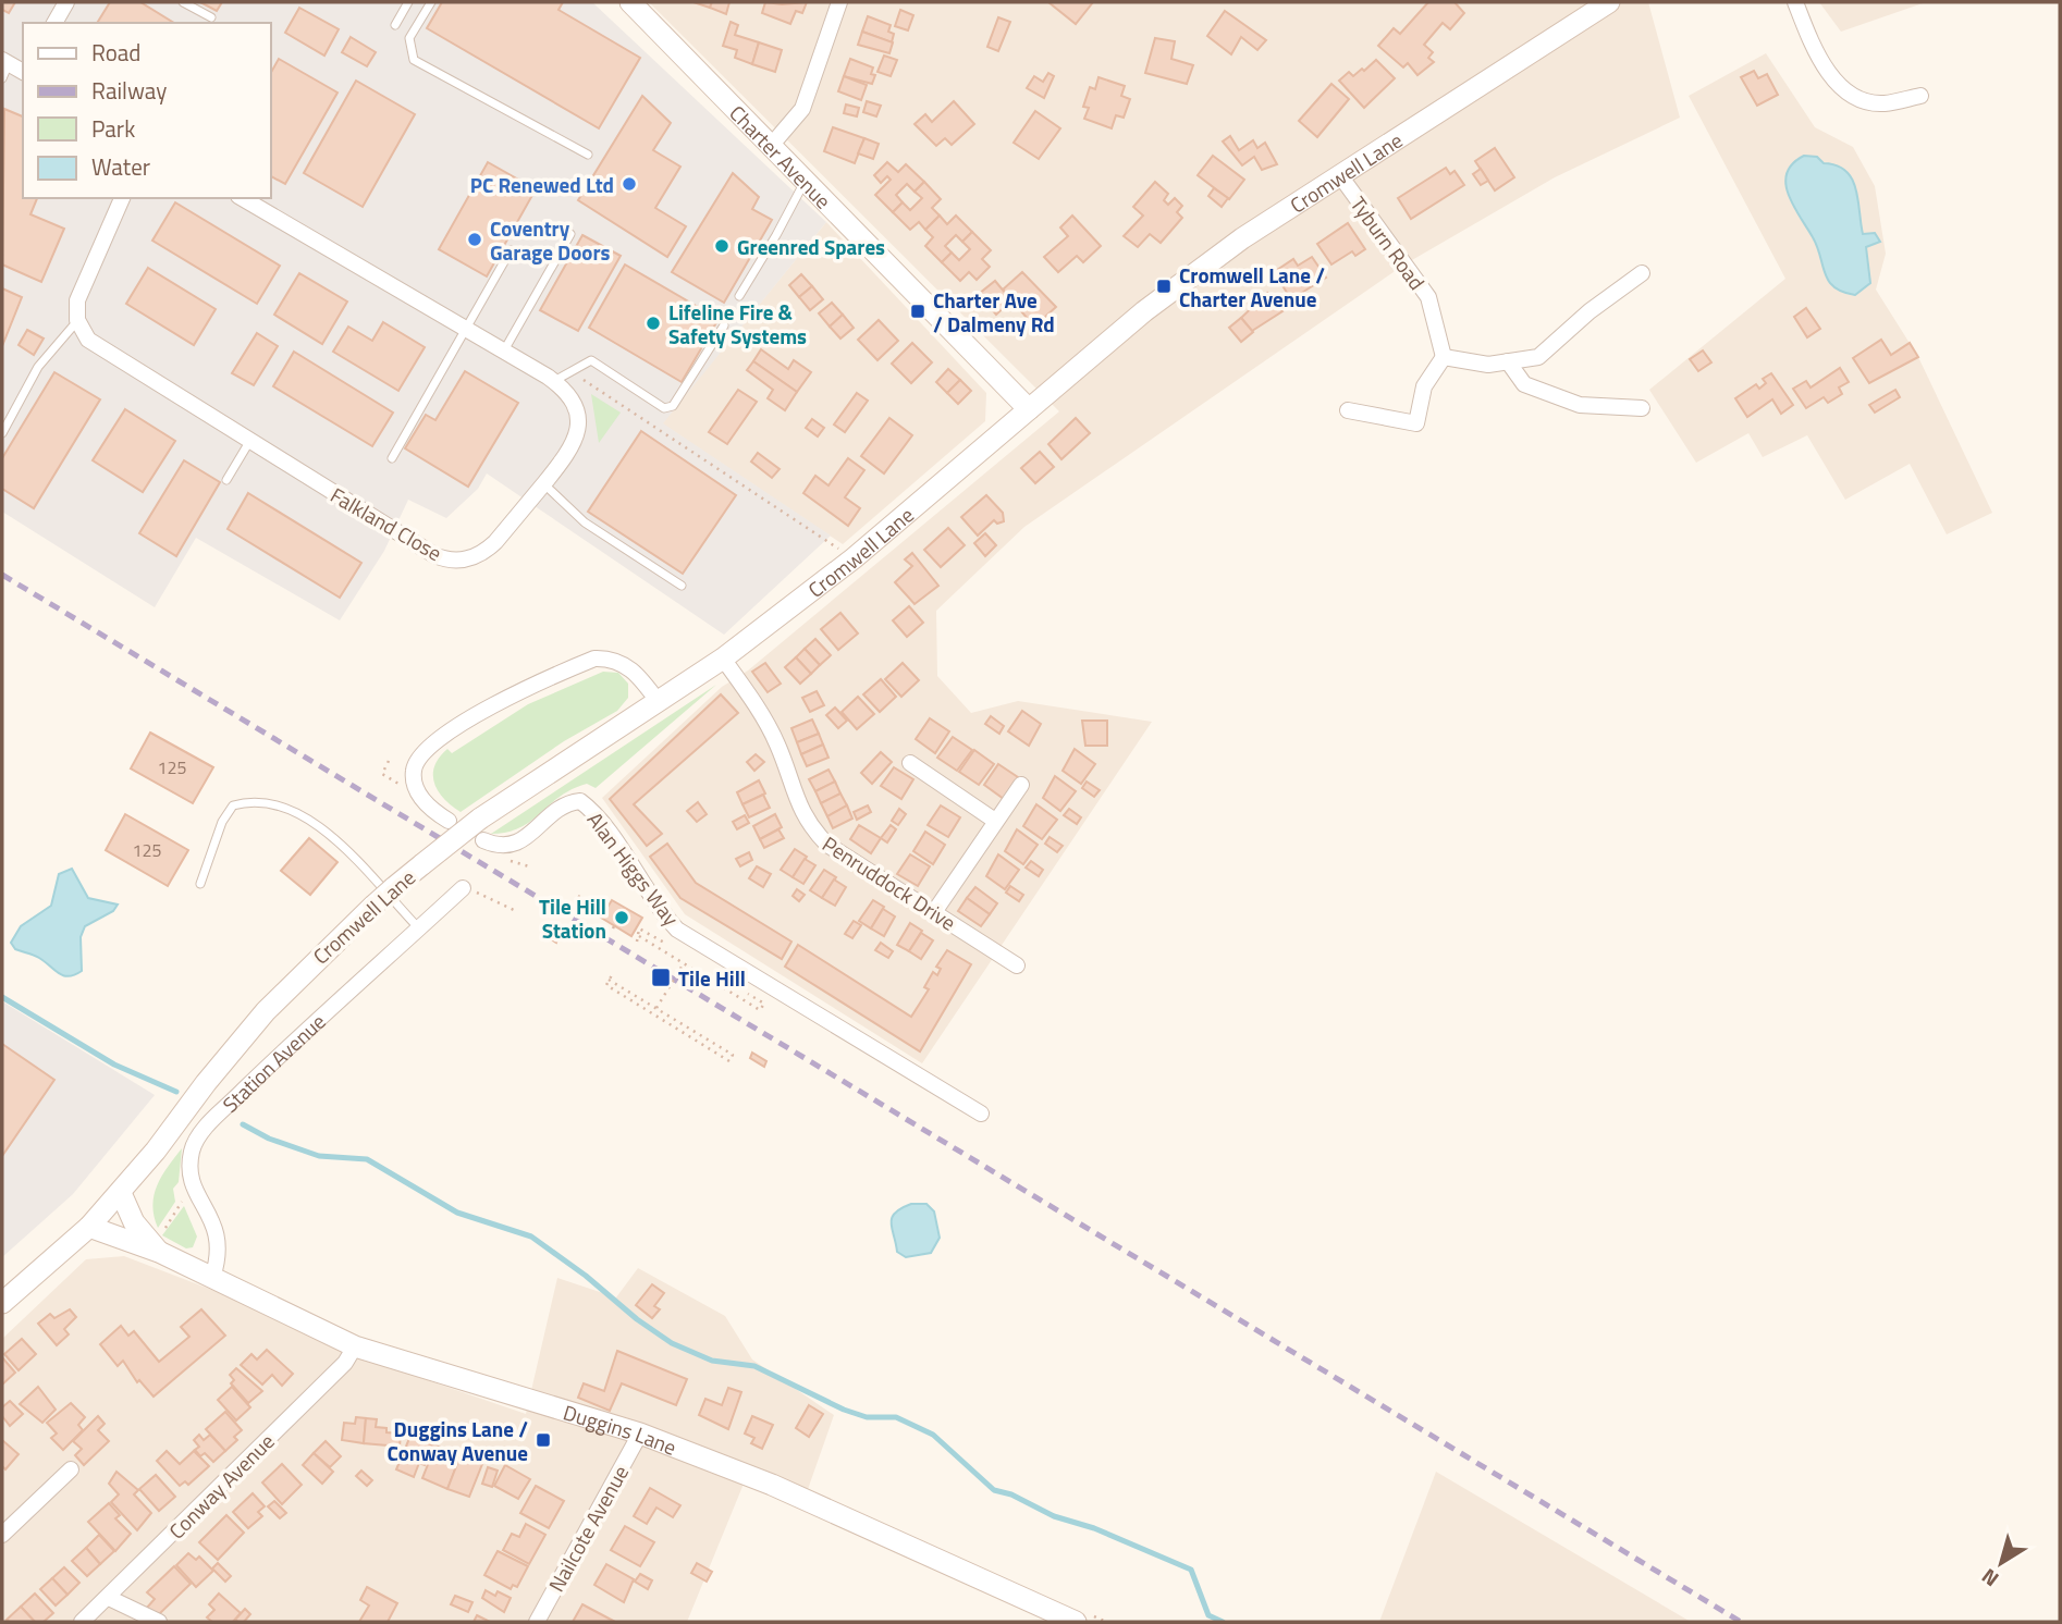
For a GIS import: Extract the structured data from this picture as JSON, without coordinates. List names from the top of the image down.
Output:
{
  "streets": {
    "street": [
      "Charter Avenue",
      "Cromwell Lane",
      "Tyburn Road",
      "Falkland Close",
      "Alan Higgs Way",
      "Penruddock Drive",
      "Station Avenue",
      "Duggins Lane",
      "Conway Avenue",
      "Nailcote Avenue"
    ]
  },
  "crossings": [
    ["Charter Avenue", "Cromwell Lane"],
    ["Cromwell Lane", "Tyburn Road"],
    ["Cromwell Lane", "Penruddock Drive"],
    ["Cromwell Lane", "Duggins Lane"],
    ["Duggins Lane", "Conway Avenue"],
    ["Duggins Lane", "Nailcote Avenue"]
  ],
  "places": {
    "other": [
      "PC Renewed Ltd",
      "Coventry Garage Doors",
      "Greenred Spares",
      "Lifeline Fire & Safety Systems",
      "Tile Hill Station"
    ],
    "transit": [
      "Cromwell Lane / Charter Avenue",
      "Charter Ave / Dalmeny Rd",
      "Tile Hill",
      "Duggins Lane / Conway Avenue"
    ]
  },
  "house_numbers": ["125", "125"],
  "legend": [
    "Road",
    "Railway",
    "Park",
    "Water"
  ],
  "north": "bottom left"
}
